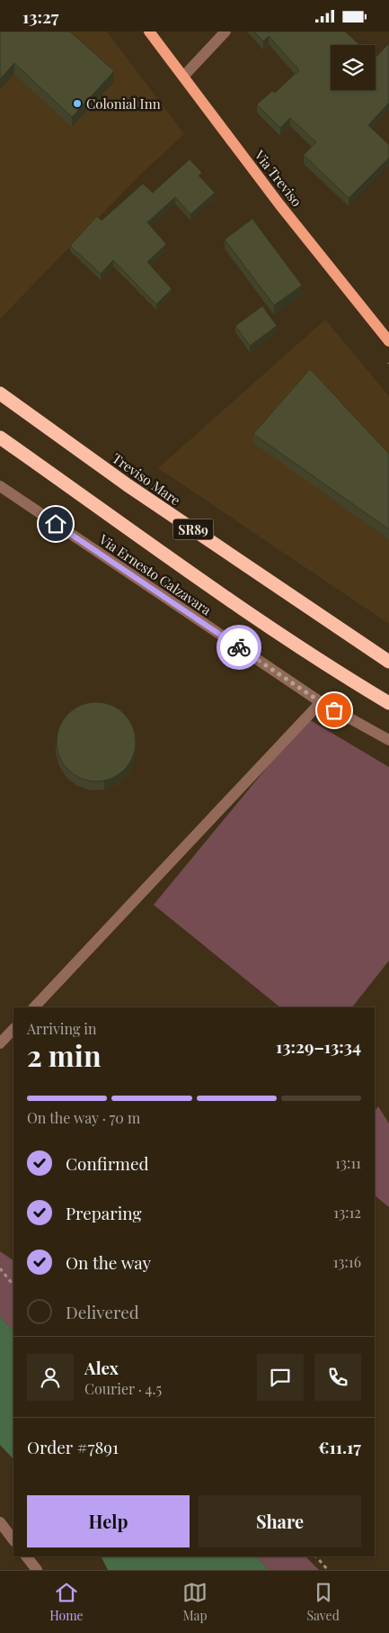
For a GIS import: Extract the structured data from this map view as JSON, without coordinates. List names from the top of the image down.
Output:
{
  "streets": {
    "highway": ["Treviso Mare", "SR89"],
    "main road": ["Via Treviso"],
    "street": ["Via Ernesto Calzavara"]
  },
  "places": ["Colonial Inn"],
  "page": {
    "status": "13:27",
    "heading": ["2 min", "Arriving in", "13:29–13:34"],
    "panel": [
      "Alex",
      "Courier · 4.5",
      "Order #7891",
      "€11.17"
    ],
    "bar": "On the way · 70 m",
    "list": [
      ["Confirmed", "13:11"],
      ["Preparing", "13:12"],
      ["On the way", "13:16"],
      "Delivered"
    ],
    "buttons": ["Help", "Share"],
    "tabs": ["Home", "Map", "Saved"]
  }
}
